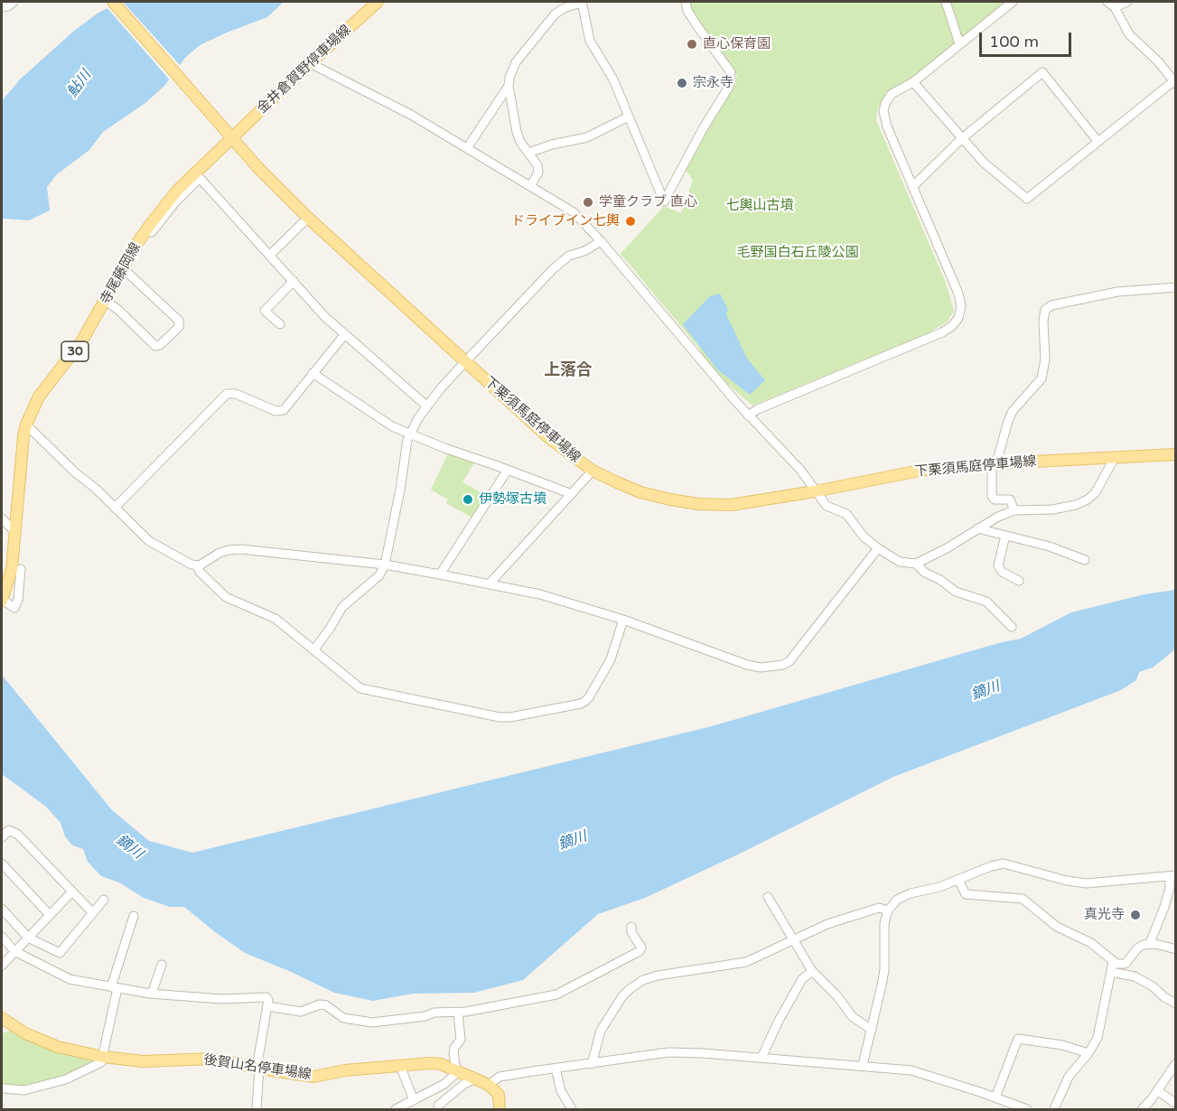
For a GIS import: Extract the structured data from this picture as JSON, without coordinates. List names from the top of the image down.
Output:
{
  "streets": {
    "main road": [
      "金井倉賀野停車場線",
      "寺尾藤岡線",
      "30",
      "下栗須馬庭停車場線",
      "後賀山名停車場線"
    ]
  },
  "crossings": [
    ["金井倉賀野停車場線", "寺尾藤岡線"],
    ["金井倉賀野停車場線", "下栗須馬庭停車場線"],
    ["寺尾藤岡線", "下栗須馬庭停車場線"]
  ],
  "districts": ["上落合"],
  "water": ["鮎川", "鏑川"],
  "parks": ["七輿山古墳", "毛野国白石丘陵公園"],
  "places": [
    "直心保育園",
    "宗永寺",
    "学童クラブ 直心",
    "ドライブイン七輿",
    "伊勢塚古墳",
    "真光寺"
  ],
  "scale_bar": "100 m"
}
